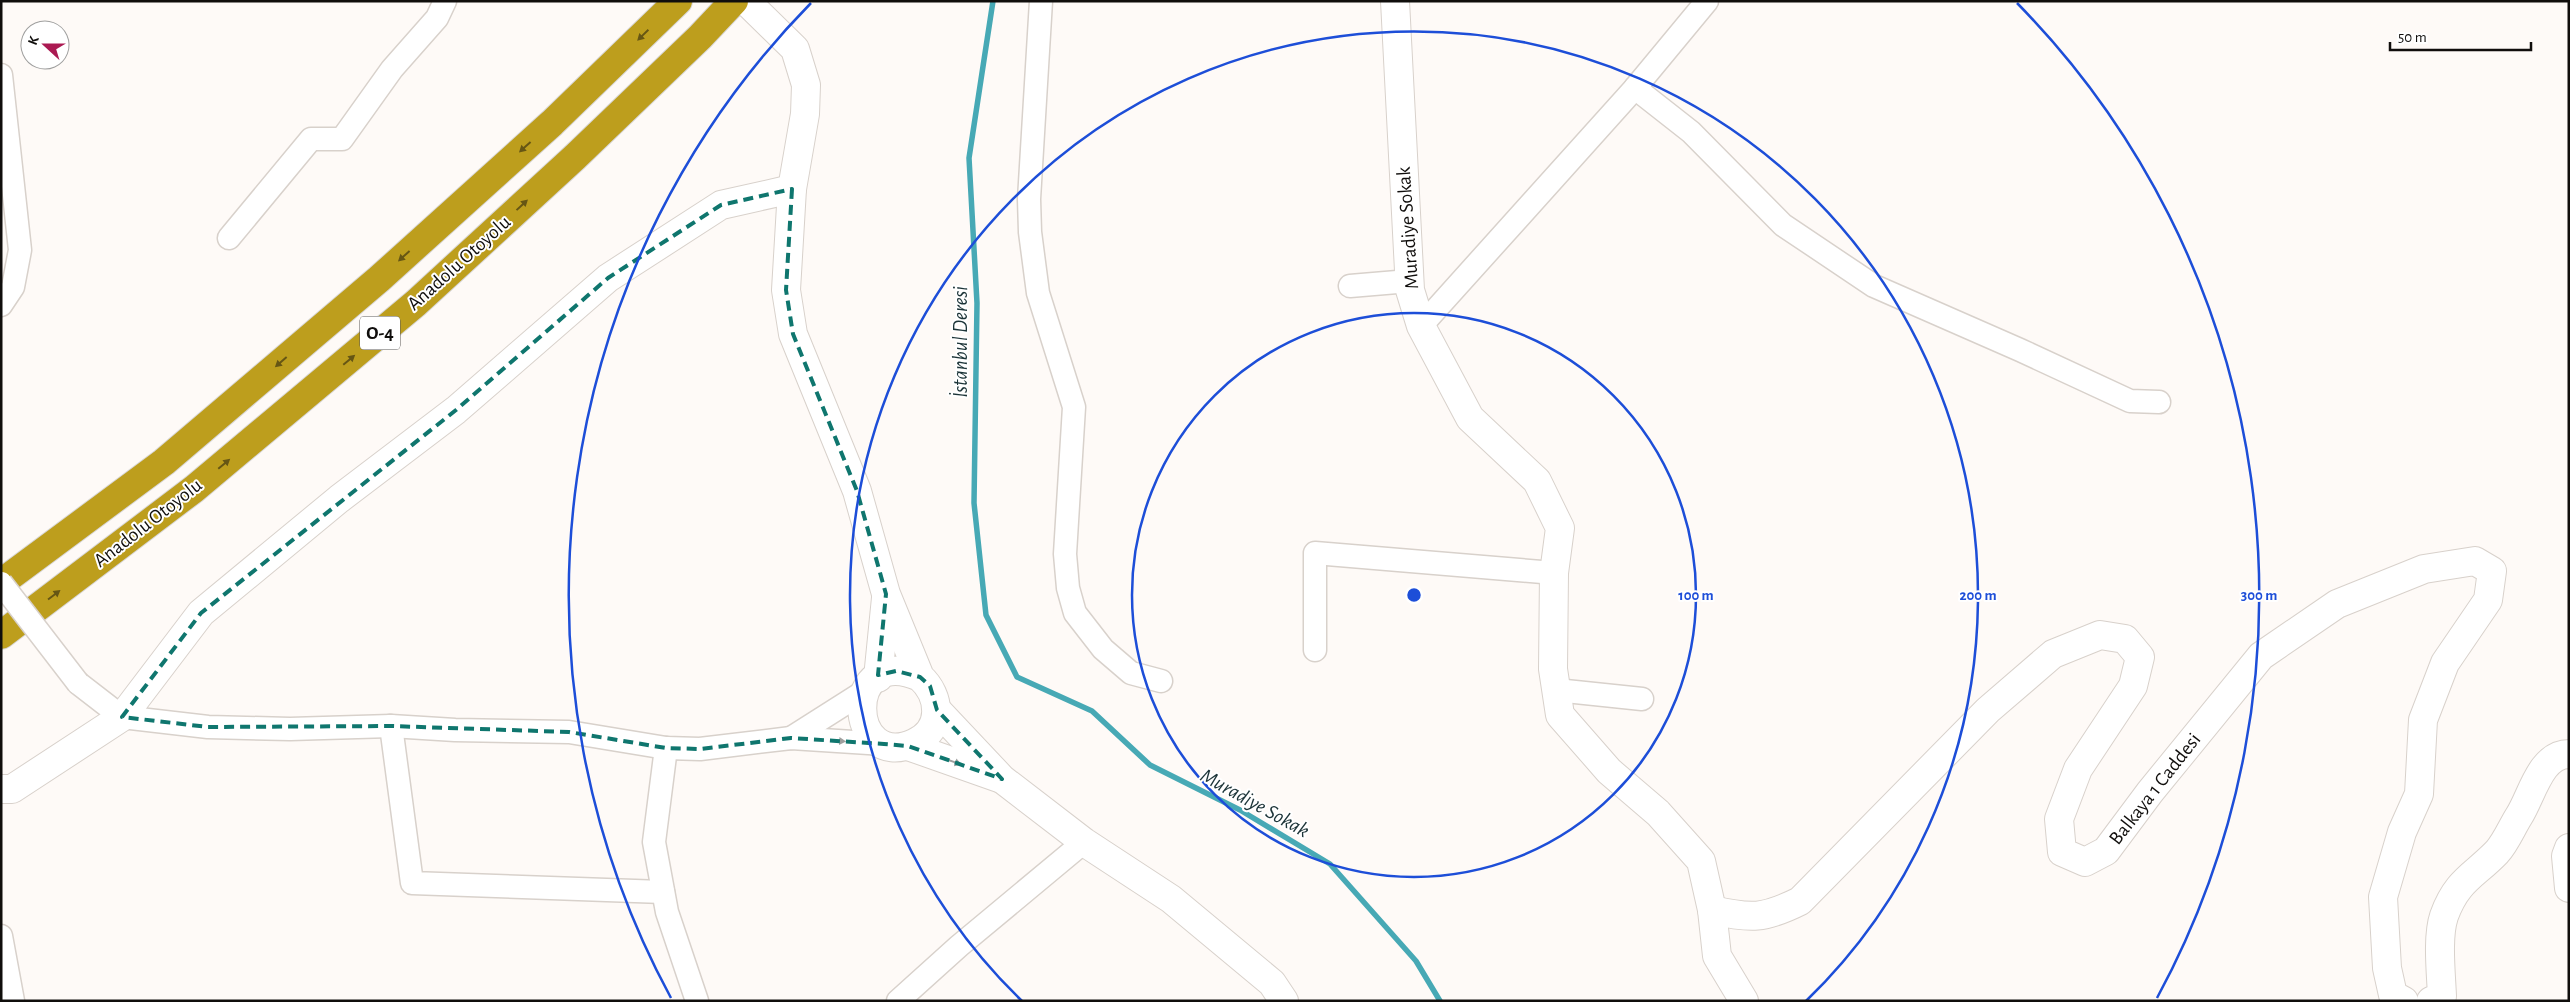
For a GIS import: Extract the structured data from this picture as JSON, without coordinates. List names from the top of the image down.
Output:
{
  "streets": {
    "highway": ["Anadolu Otoyolu", "O-4"],
    "street": ["Muradiye Sokak", "Balkaya 1 Caddesi"]
  },
  "crossings": [
    ["Muradiye Sokak", "Balkaya 1 Caddesi"]
  ],
  "water": ["İstanbul Deresi", "Muradiye Sokak"],
  "scale_bar": "50 m",
  "north": "left",
  "rings": ["100 m", "200 m", "300 m"]
}
